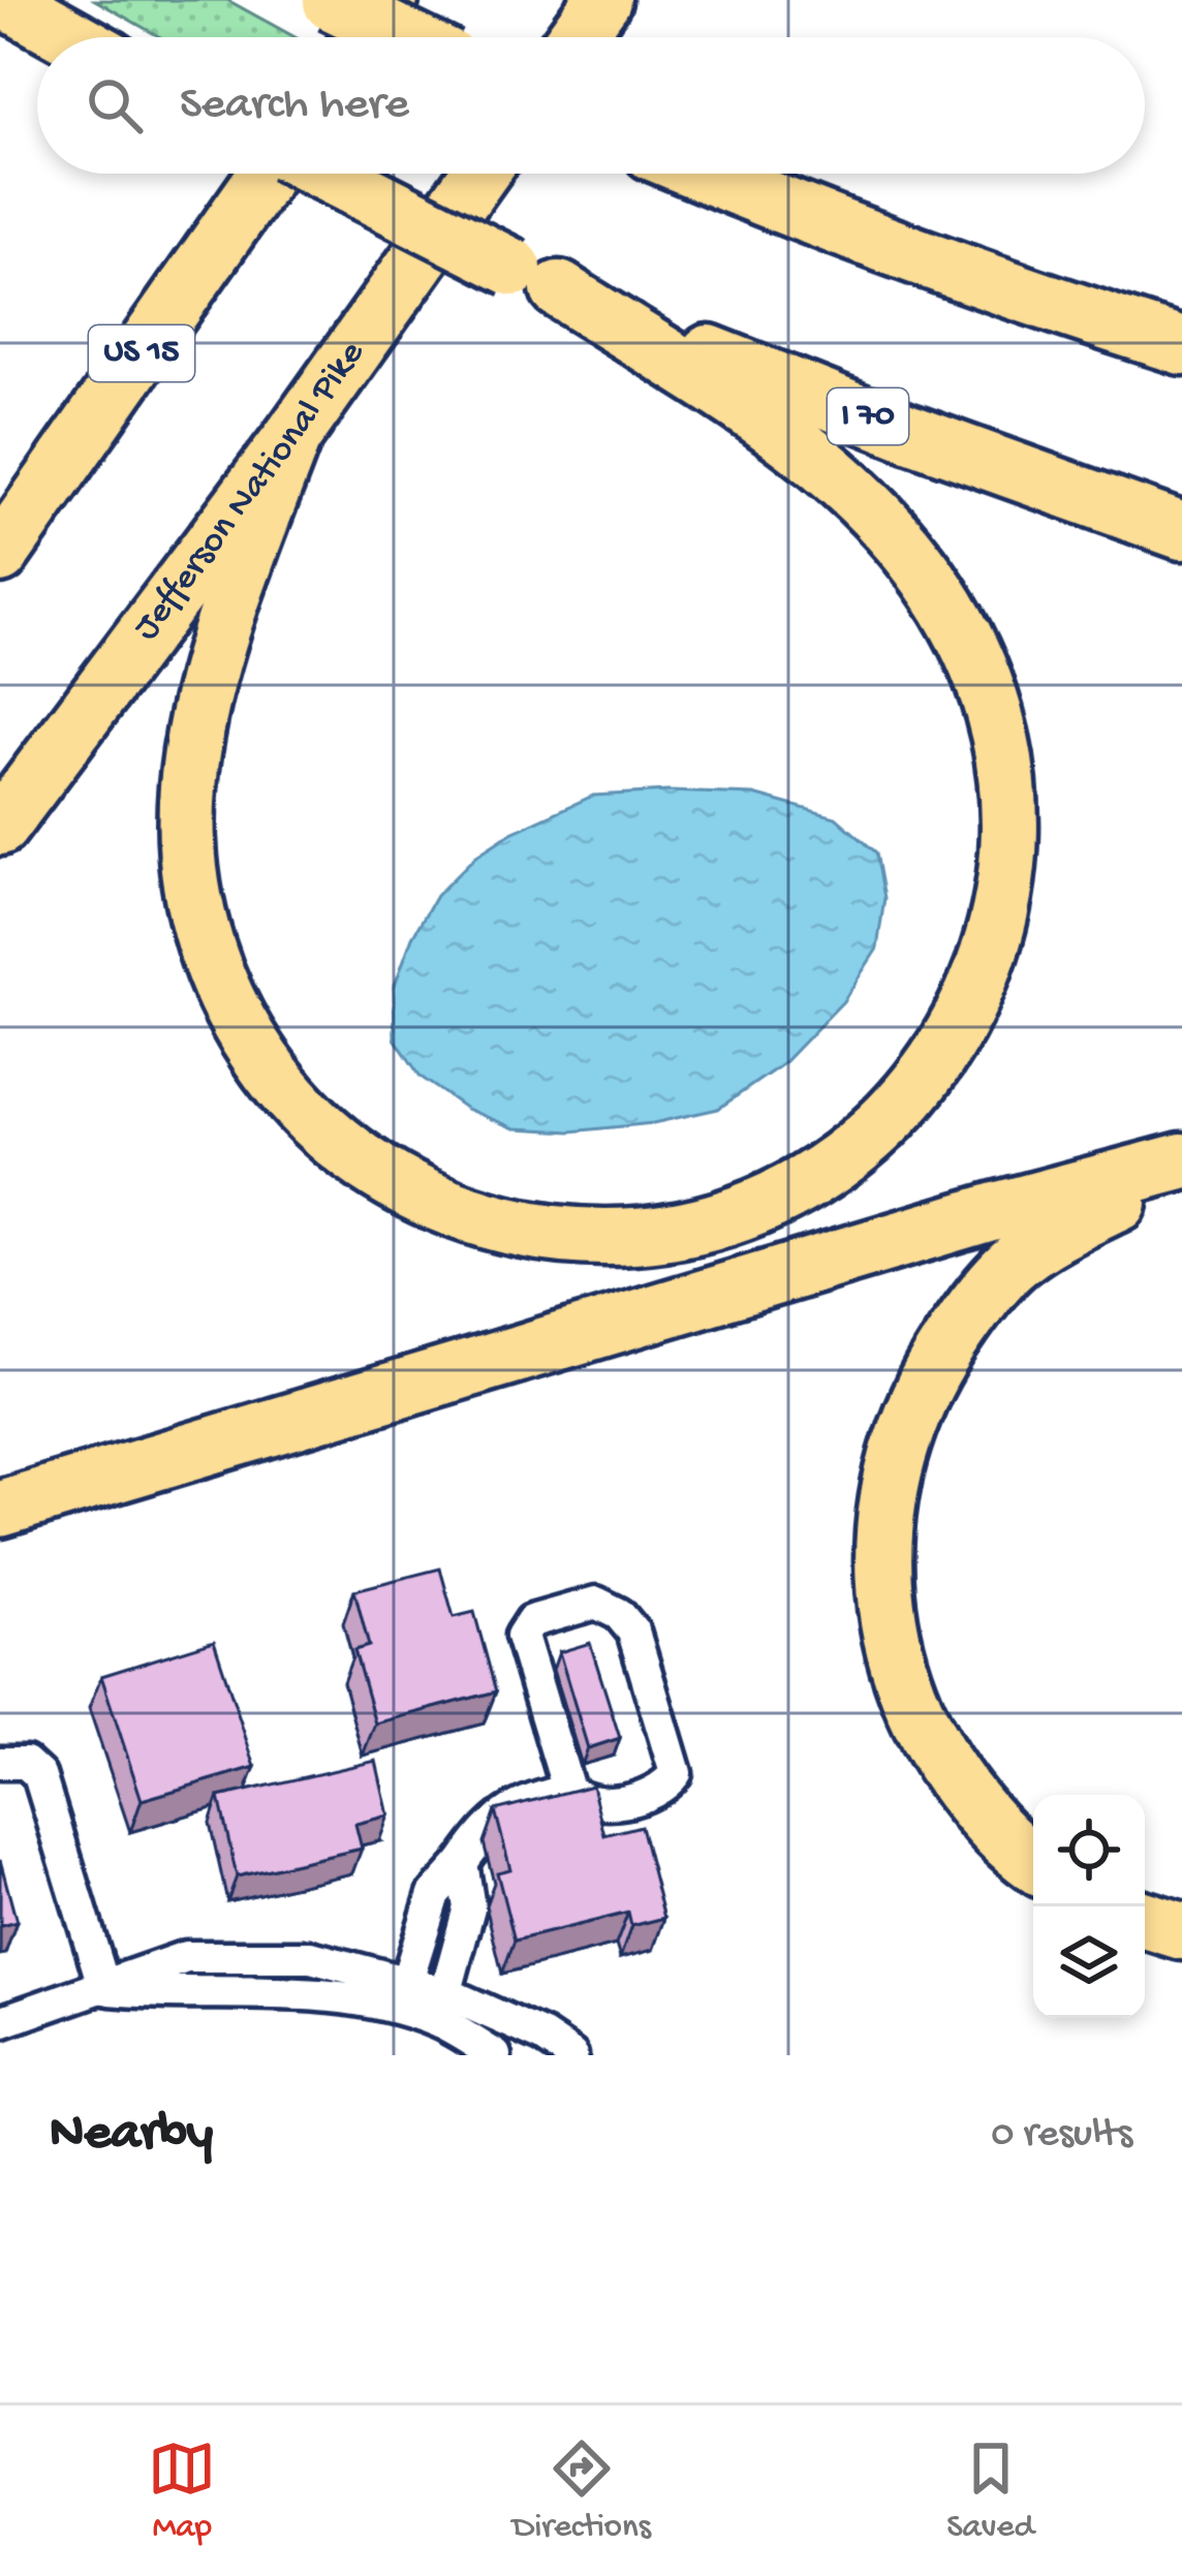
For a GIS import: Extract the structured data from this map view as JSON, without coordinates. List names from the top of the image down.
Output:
{
  "streets": {
    "highway": ["US 15", "I 70", "Jefferson National Pike"]
  },
  "page": {
    "search": "Search here",
    "heading": ["Nearby", "0 results"],
    "nav": ["Map", "Directions", "Saved"]
  }
}
